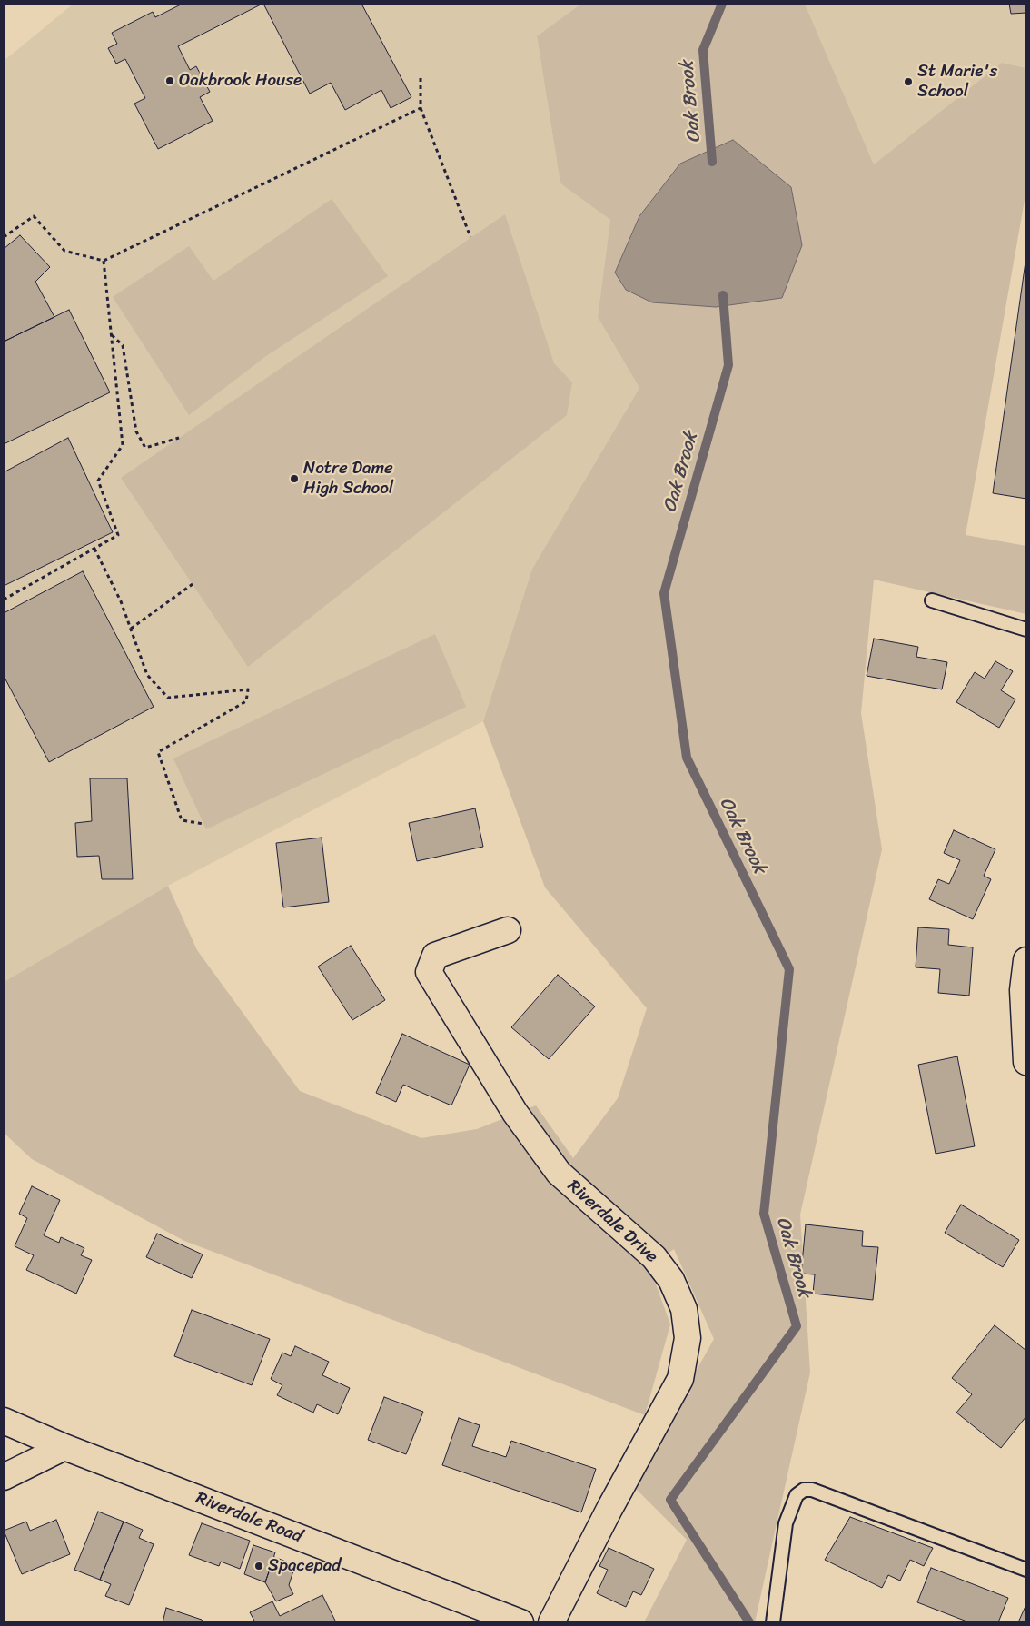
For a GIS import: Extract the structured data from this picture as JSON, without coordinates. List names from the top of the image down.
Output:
{
  "streets": {
    "street": ["Riverdale Drive", "Riverdale Road"]
  },
  "water": ["Oak Brook"],
  "places": [
    "Oakbrook House",
    "St Marie's School",
    "Notre Dame High School",
    "Spacepad"
  ]
}
